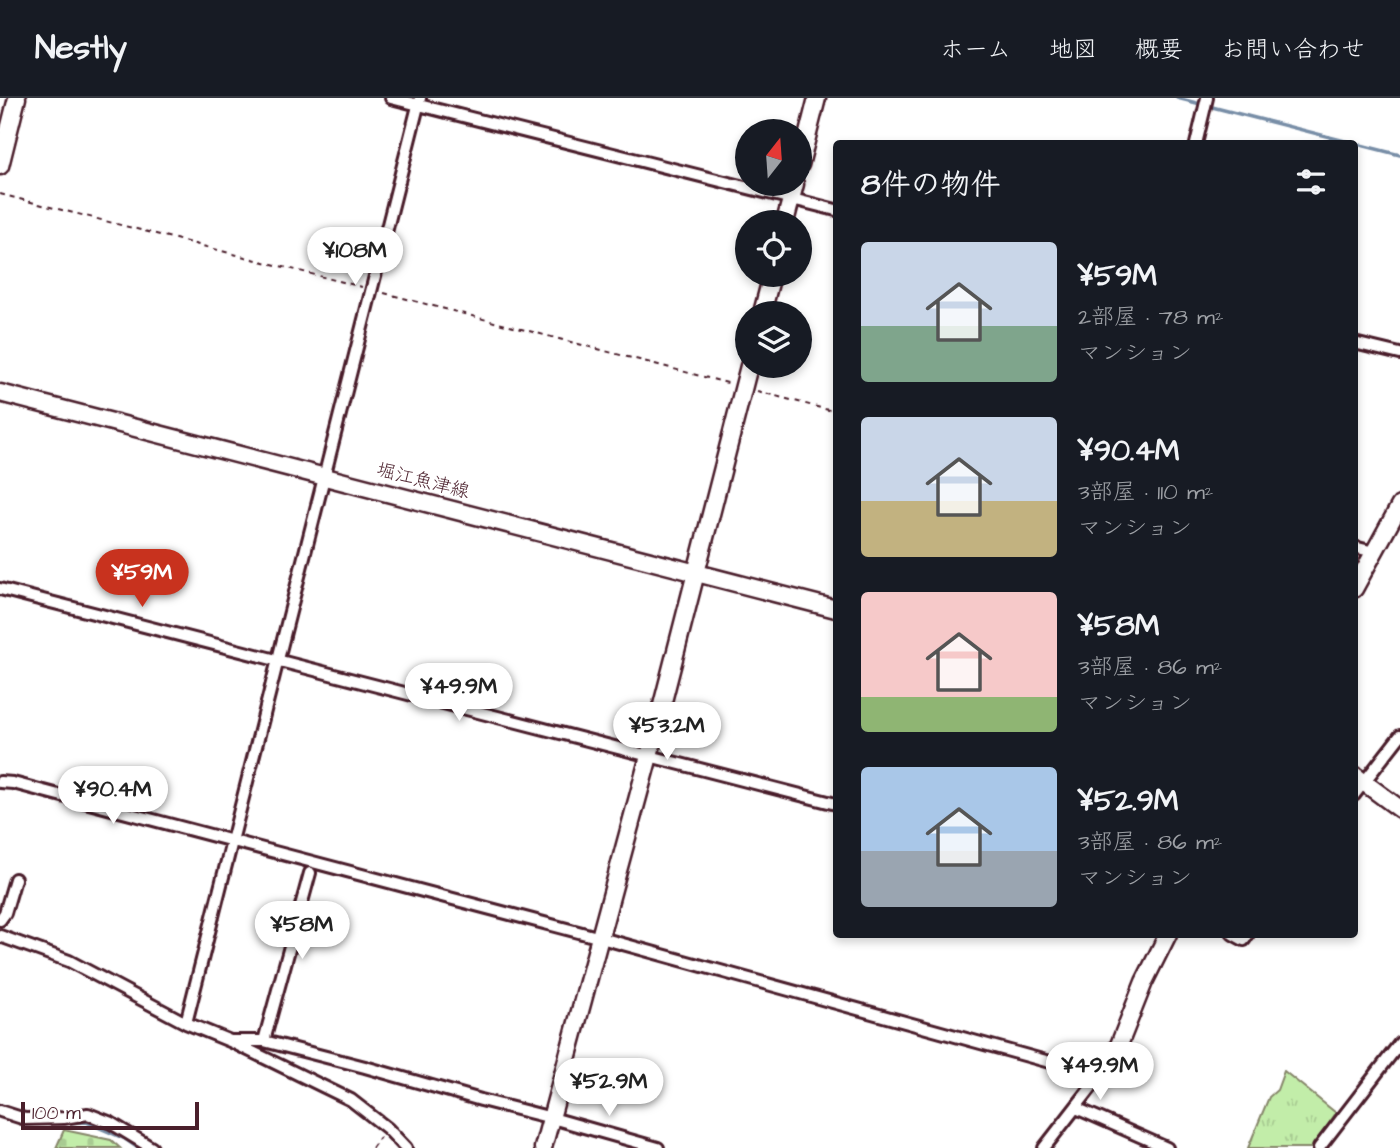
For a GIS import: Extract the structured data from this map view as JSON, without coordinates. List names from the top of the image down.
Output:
{
  "streets": {
    "street": ["堀江魚津線"]
  },
  "scale_bar": "100 m",
  "north": "top",
  "page": {
    "header": "Nestly",
    "nav": [
      "ホーム",
      "地図",
      "概要",
      "お問い合わせ"
    ],
    "heading": "8件の物件",
    "list": [
      {
        "name": "¥59M",
        "note": "2部屋 · 78 m² · マンション"
      },
      {
        "name": "¥90.4M",
        "note": "3部屋 · 110 m² · マンション"
      },
      {
        "name": "¥58M",
        "note": "3部屋 · 86 m² · マンション"
      },
      {
        "name": "¥52.9M",
        "note": "3部屋 · 86 m² · マンション"
      }
    ],
    "price": [
      "¥108M",
      "¥59M",
      "¥49.9M",
      "¥53.2M",
      "¥90.4M",
      "¥58M",
      "¥49.9M",
      "¥52.9M"
    ],
    "scale": "100 m"
  }
}
